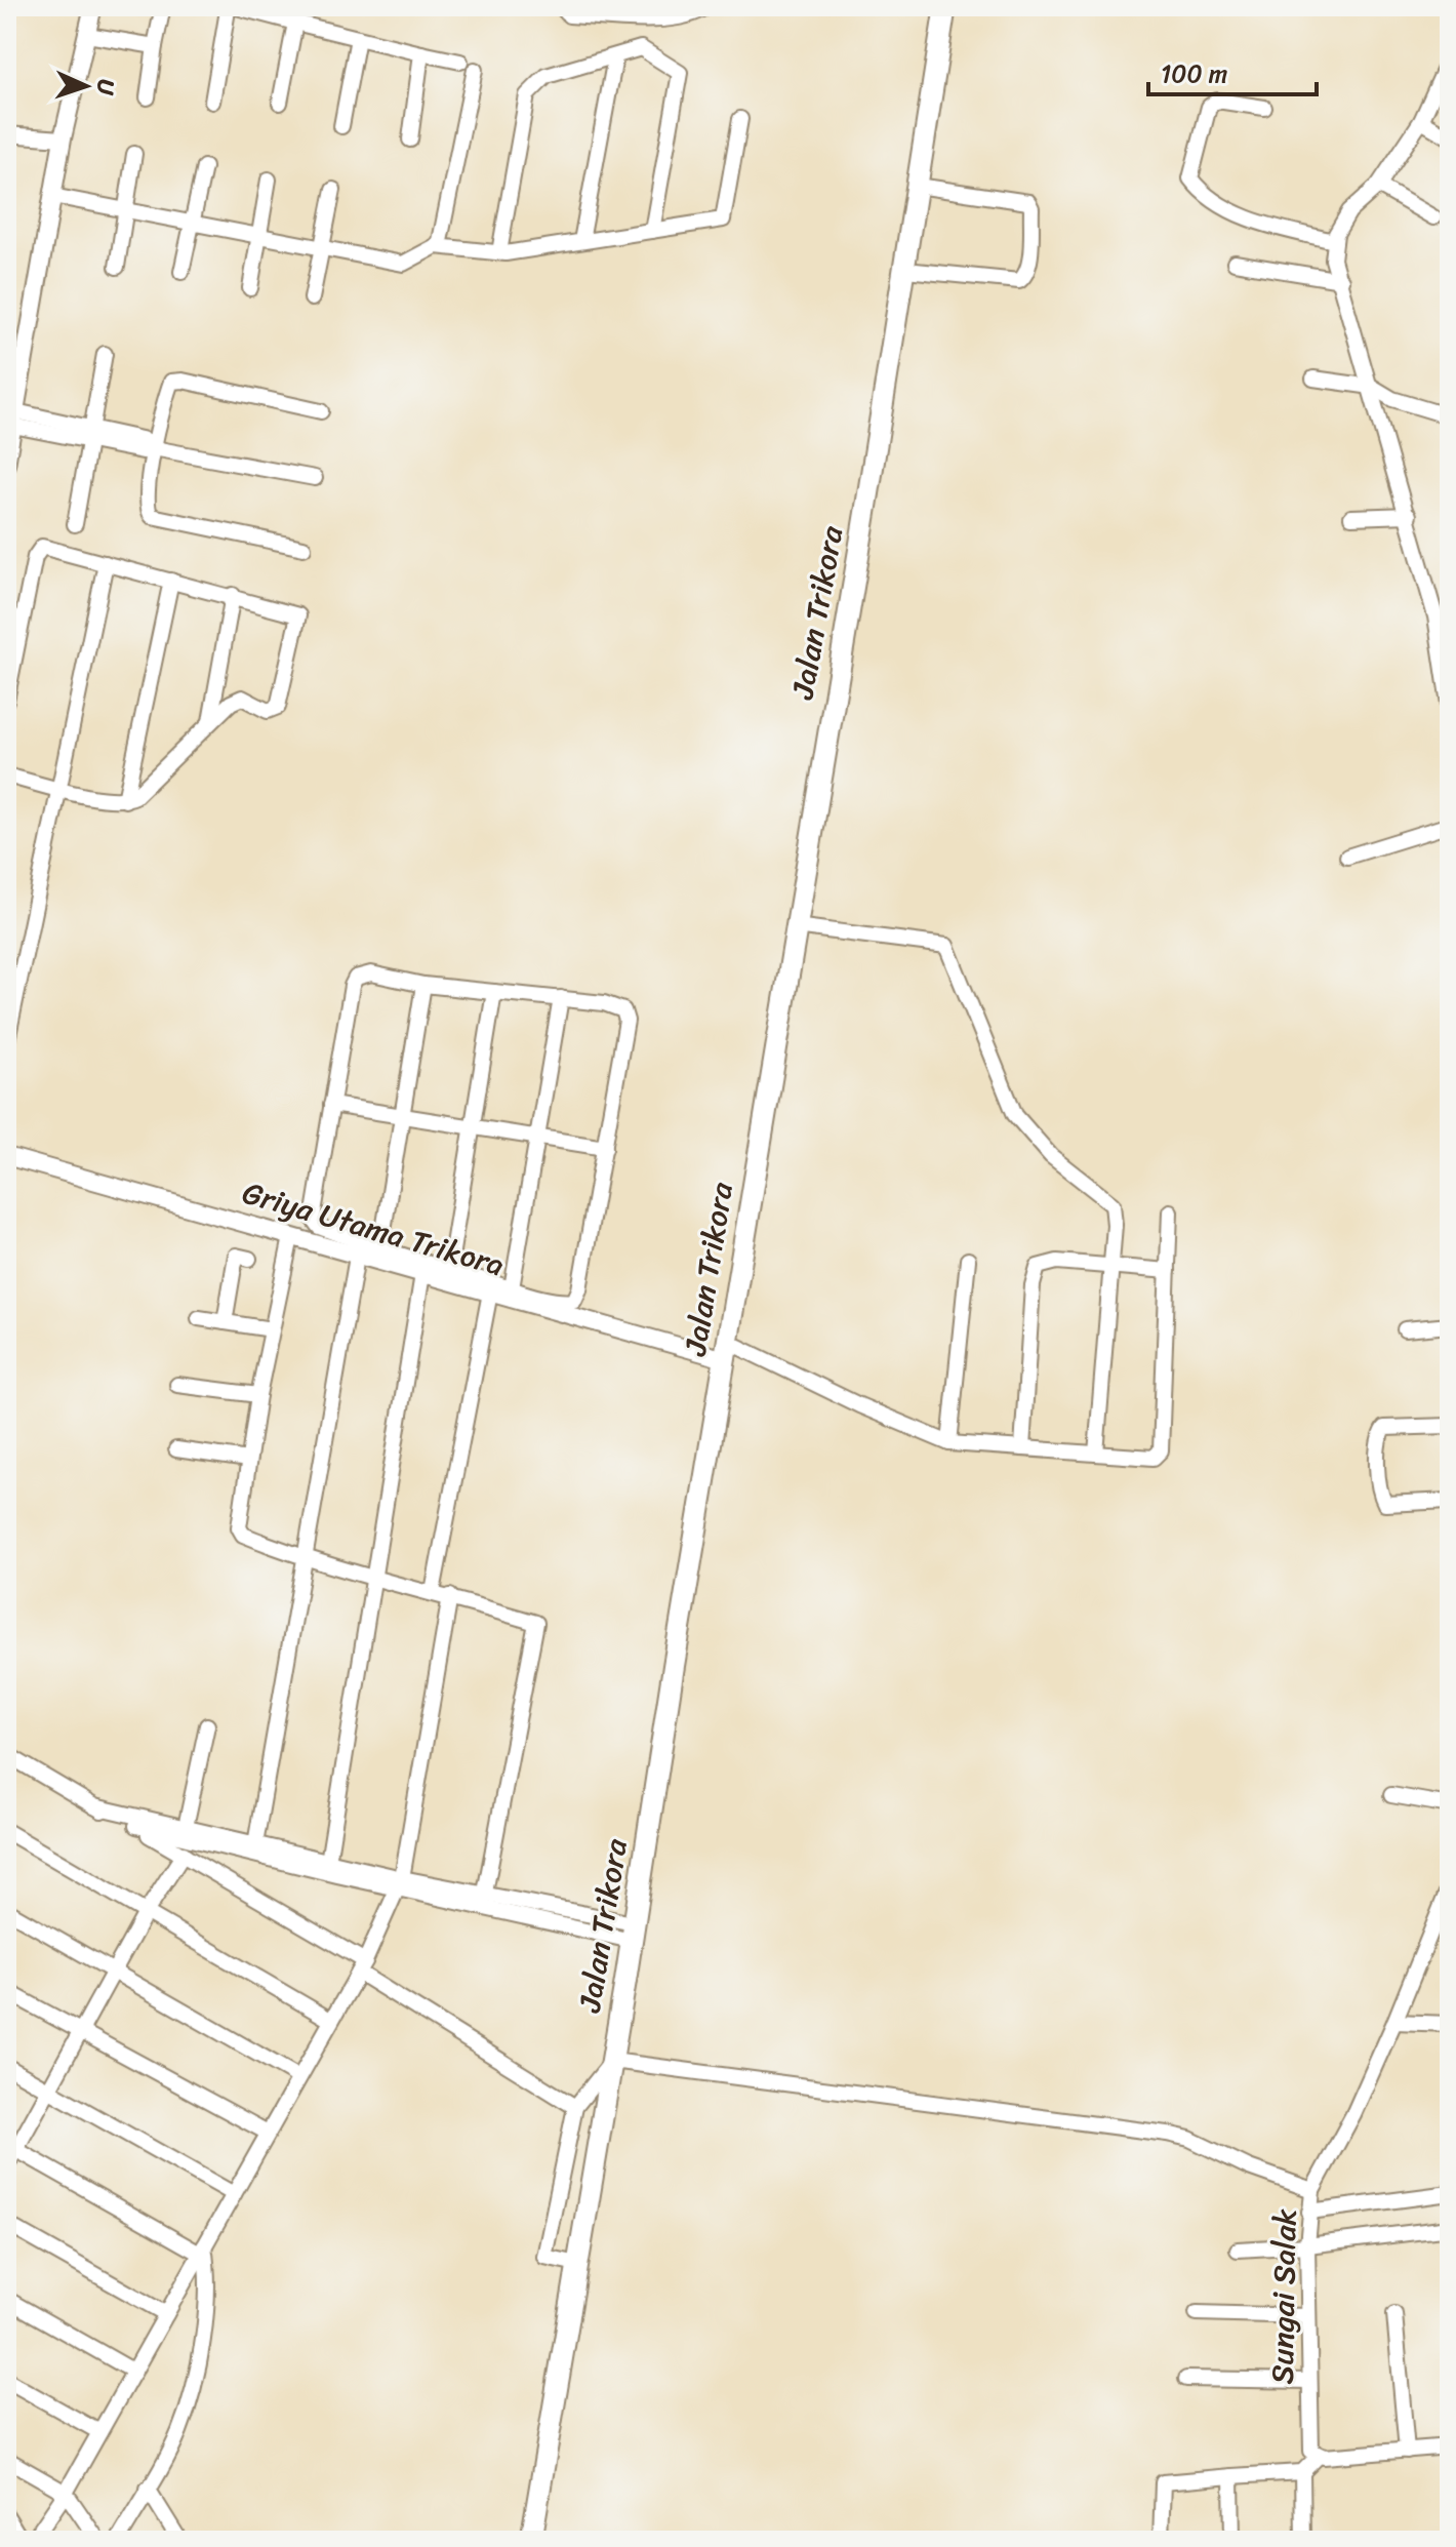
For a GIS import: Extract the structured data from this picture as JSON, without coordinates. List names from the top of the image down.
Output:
{
  "streets": {
    "main road": ["Jalan Trikora"],
    "street": ["Griya Utama Trikora", "Sungai Salak"]
  },
  "crossings": [
    ["Jalan Trikora", "Griya Utama Trikora"]
  ],
  "scale_bar": "100 m",
  "north": "right"
}
